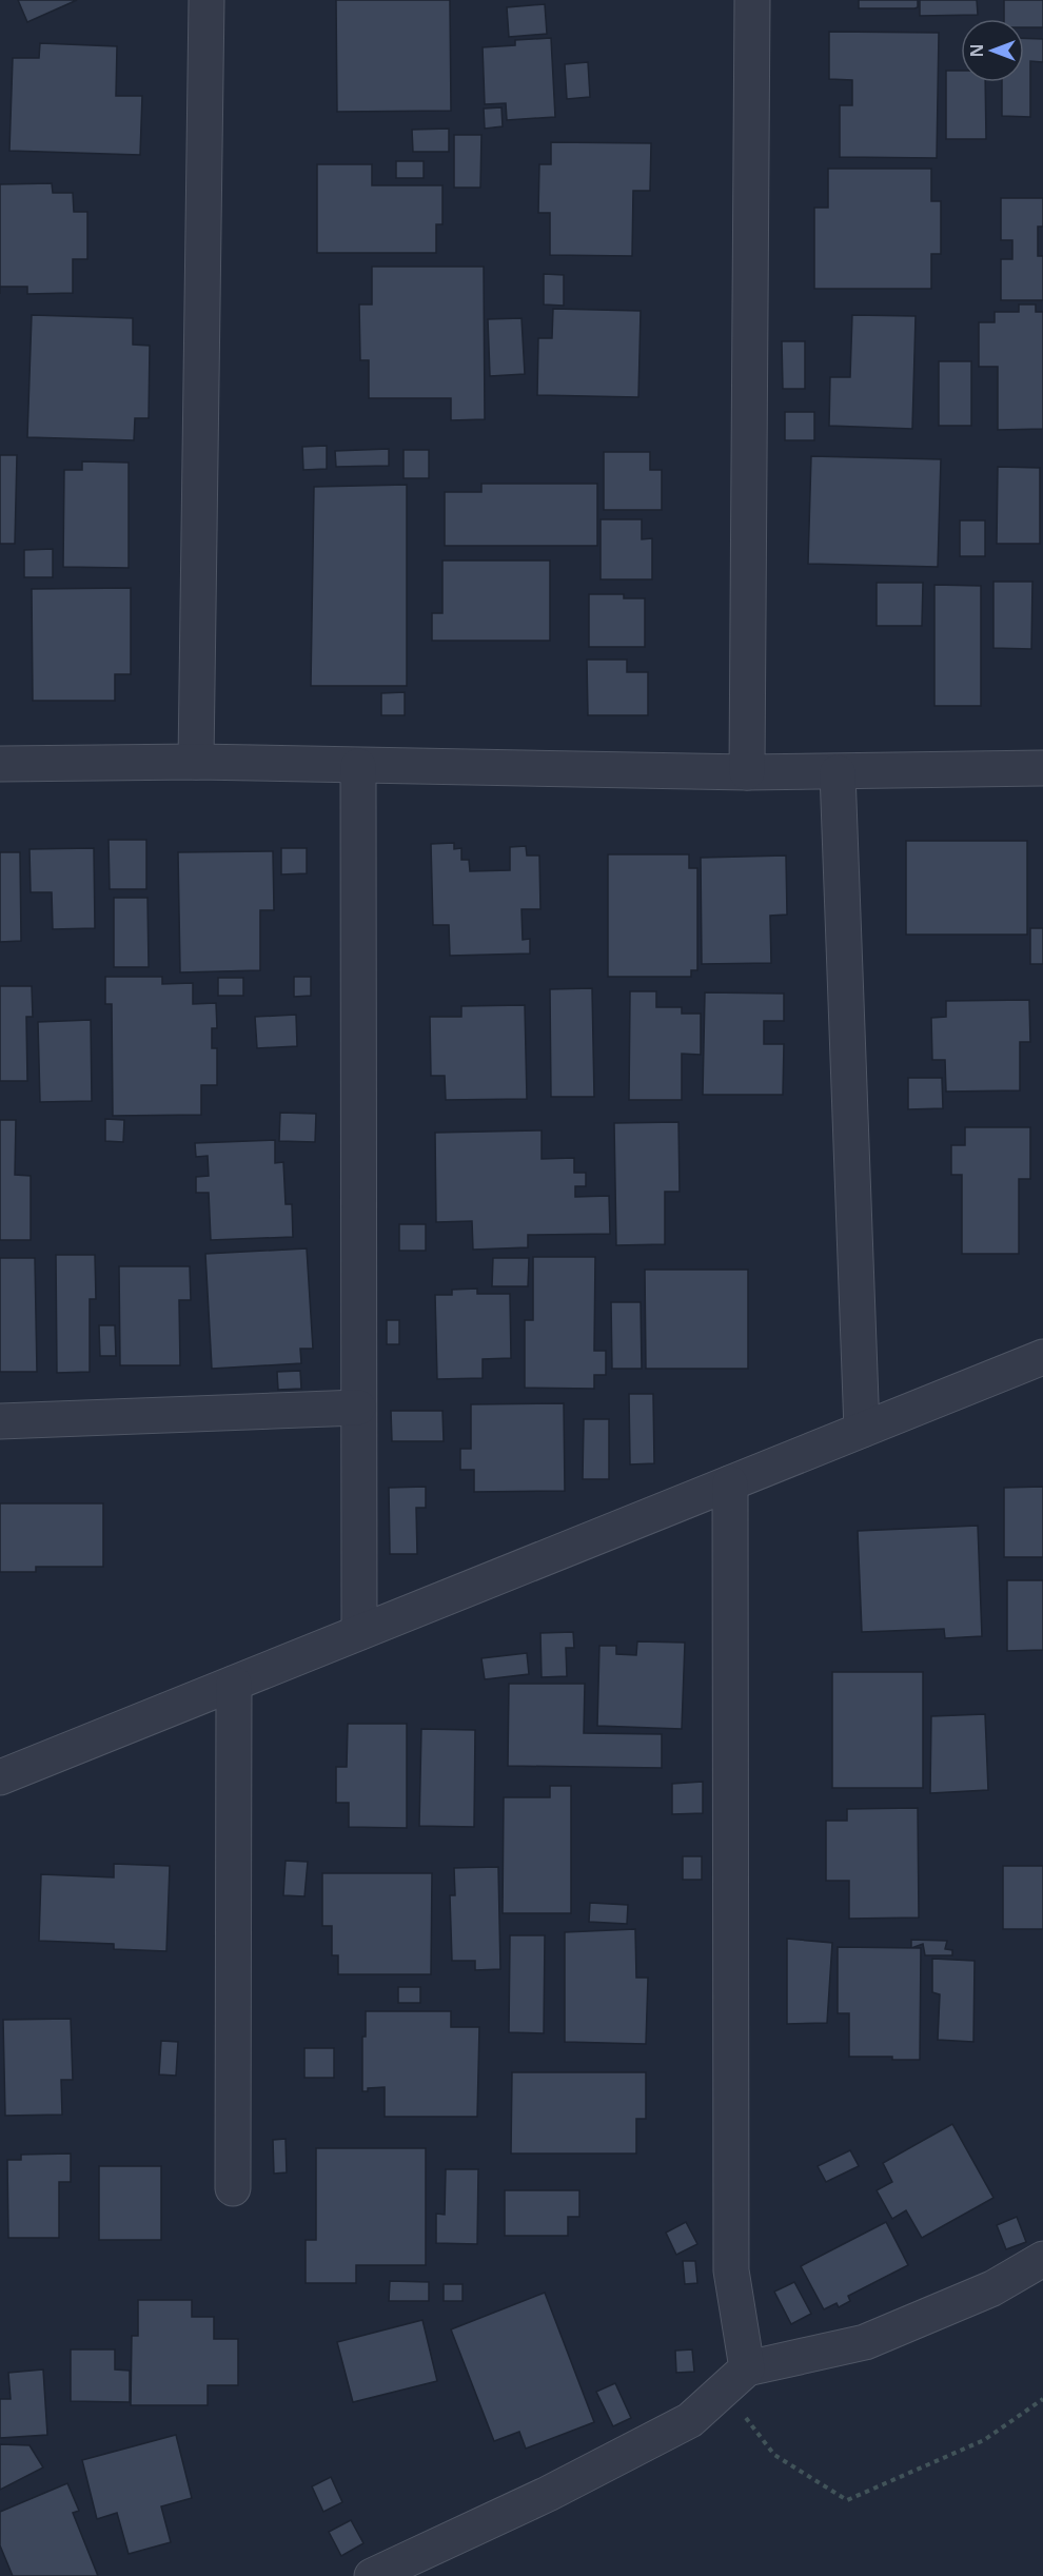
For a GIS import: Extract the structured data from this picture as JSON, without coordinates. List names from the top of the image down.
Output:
{
  "north": "left"
}
